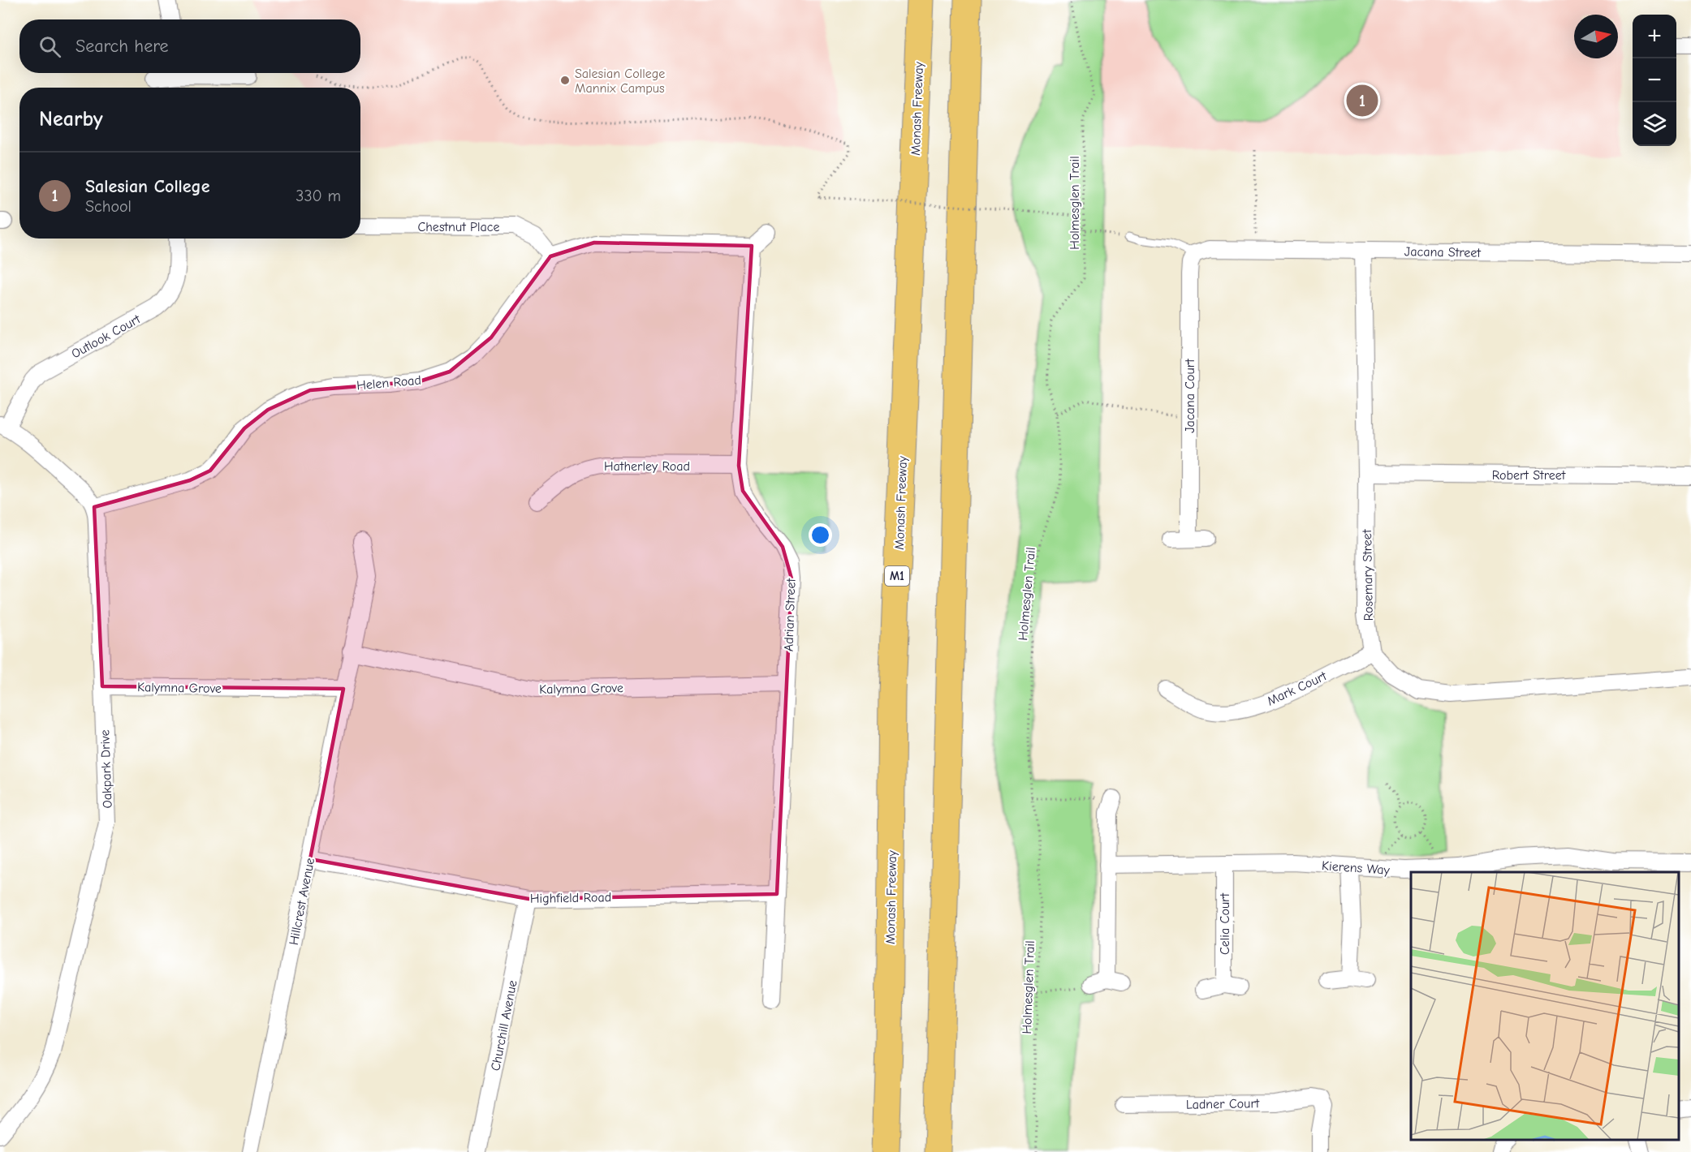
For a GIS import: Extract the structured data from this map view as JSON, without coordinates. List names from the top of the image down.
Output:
{
  "streets": {
    "highway": ["Monash Freeway", "M1"],
    "street": [
      "Chestnut Place",
      "Jacana Street",
      "Outlook Court",
      "Helen Road",
      "Jacana Court",
      "Hatherley Road",
      "Robert Street",
      "Rosemary Street",
      "Adrian Street",
      "Kalymna Grove",
      "Mark Court",
      "Oakpark Drive",
      "Kierens Way",
      "Highfield Road",
      "Hillcrest Avenue",
      "Celia Court",
      "Churchill Avenue",
      "Ladner Court"
    ],
    "path": ["Holmesglen Trail"]
  },
  "crossings": [
    ["Chestnut Place", "Helen Road"],
    ["Jacana Street", "Jacana Court"],
    ["Jacana Street", "Rosemary Street"],
    ["Helen Road", "Oakpark Drive"],
    ["Hatherley Road", "Adrian Street"],
    ["Robert Street", "Rosemary Street"],
    ["Rosemary Street", "Mark Court"],
    ["Adrian Street", "Kalymna Grove"],
    ["Adrian Street", "Highfield Road"],
    ["Kalymna Grove", "Oakpark Drive"],
    ["Kalymna Grove", "Hillcrest Avenue"],
    ["Kierens Way", "Celia Court"],
    ["Highfield Road", "Hillcrest Avenue"],
    ["Highfield Road", "Churchill Avenue"]
  ],
  "places": ["Salesian College Mannix Campus"],
  "north": "right",
  "page": {
    "map_buttons": ["+", "−"],
    "search": "Search here",
    "pins": "1",
    "heading": "Nearby",
    "list": [
      {
        "mark": "1",
        "name": "Salesian College",
        "note": "School",
        "value": "330 m"
      }
    ]
  }
}
